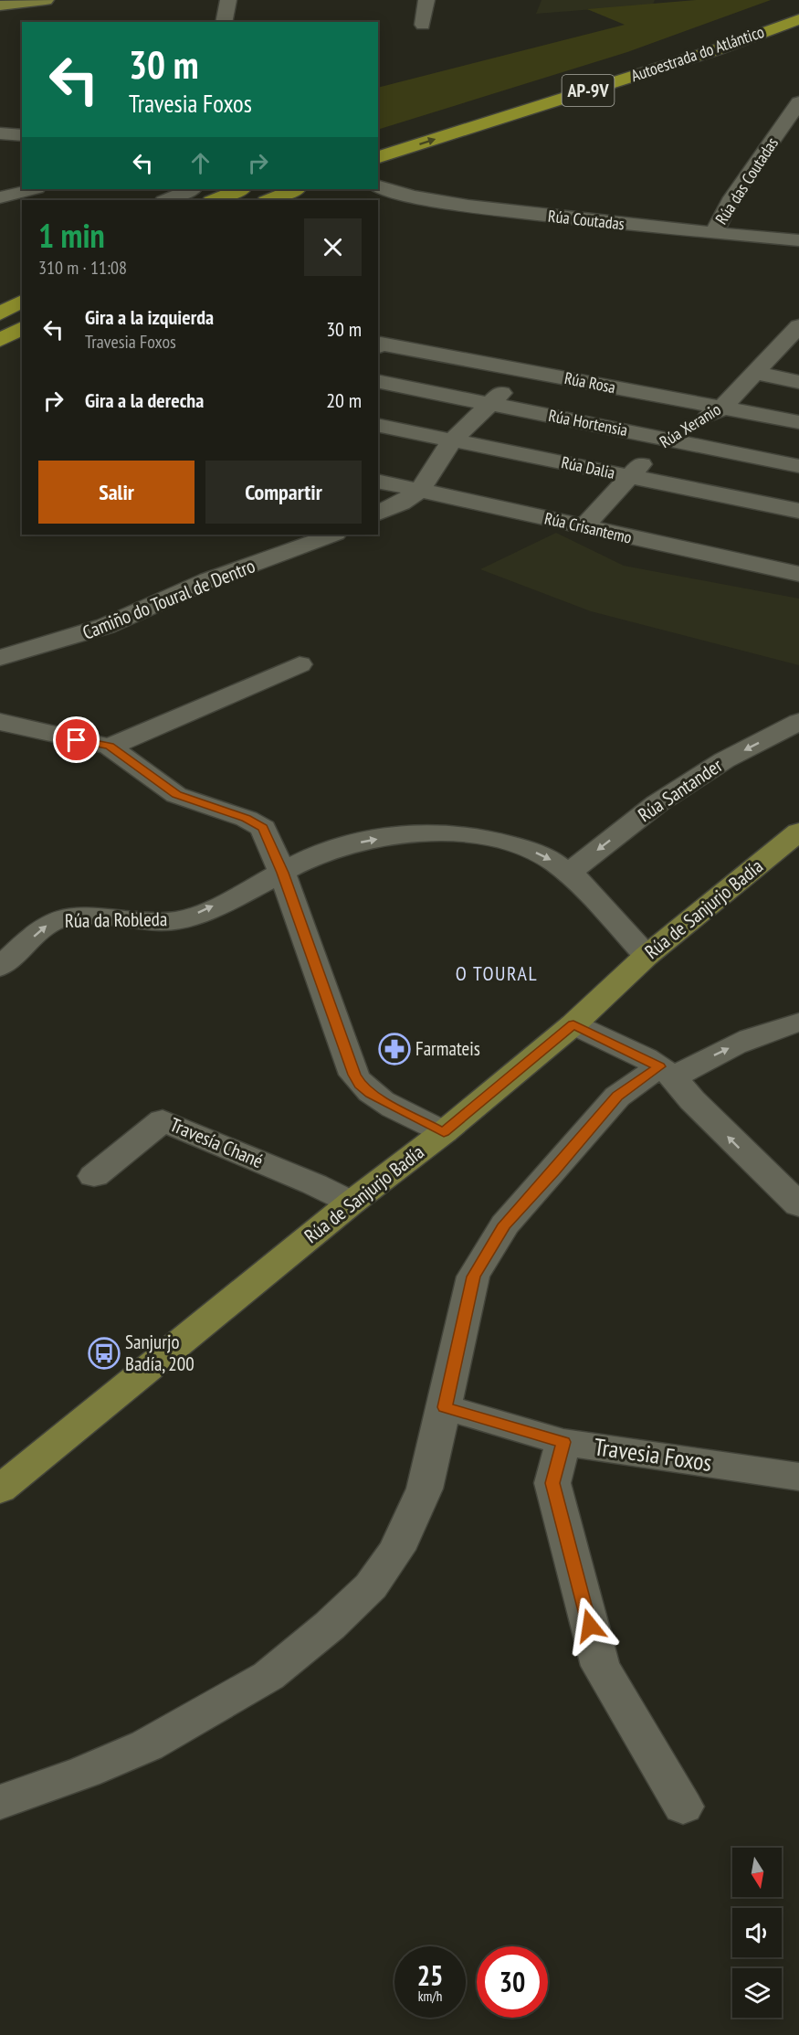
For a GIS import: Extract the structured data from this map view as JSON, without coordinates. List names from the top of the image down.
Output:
{
  "streets": {
    "highway": ["Autoestrada do Atlántico", "AP-9V"],
    "main road": ["Rúa de Sanjurjo Badía"],
    "street": [
      "Rúa das Coutadas",
      "Rúa Coutadas",
      "Rúa Rosa",
      "Rúa Hortensia",
      "Rúa Xeranio",
      "Rúa Dalia",
      "Rúa Crisantemo",
      "Camiño do Toural de Dentro",
      "Rúa Santander",
      "Rúa da Robleda",
      "Travesía Chané",
      "Travesia Foxos"
    ]
  },
  "crossings": [
    ["Rúa das Coutadas", "Rúa Coutadas"],
    ["Rúa Rosa", "Rúa Xeranio"],
    ["Rúa Hortensia", "Rúa Xeranio"],
    ["Rúa Xeranio", "Rúa Dalia"],
    ["Rúa Xeranio", "Rúa Crisantemo"],
    ["Rúa Santander", "Rúa da Robleda"],
    ["Rúa de Sanjurjo Badía", "Rúa da Robleda"],
    ["Rúa de Sanjurjo Badía", "Travesía Chané"]
  ],
  "one_way": ["Autoestrada do Atlántico"],
  "districts": ["O TOURAL"],
  "places": {
    "pharmacy": ["Farmateis"],
    "bus stop": ["Sanjurjo Badía, 200"]
  },
  "north": "bottom",
  "page": {
    "turn": ["30 m", "Travesia Foxos"],
    "heading": ["1 min", "310 m · 11:08"],
    "list": [
      {
        "name": "Gira a la izquierda",
        "note": "Travesia Foxos",
        "value": "30 m"
      },
      {
        "name": "Gira a la derecha",
        "value": "20 m"
      }
    ],
    "buttons": ["Salir", "Compartir"],
    "speed": "25 km/h",
    "limit": "30"
  }
}
